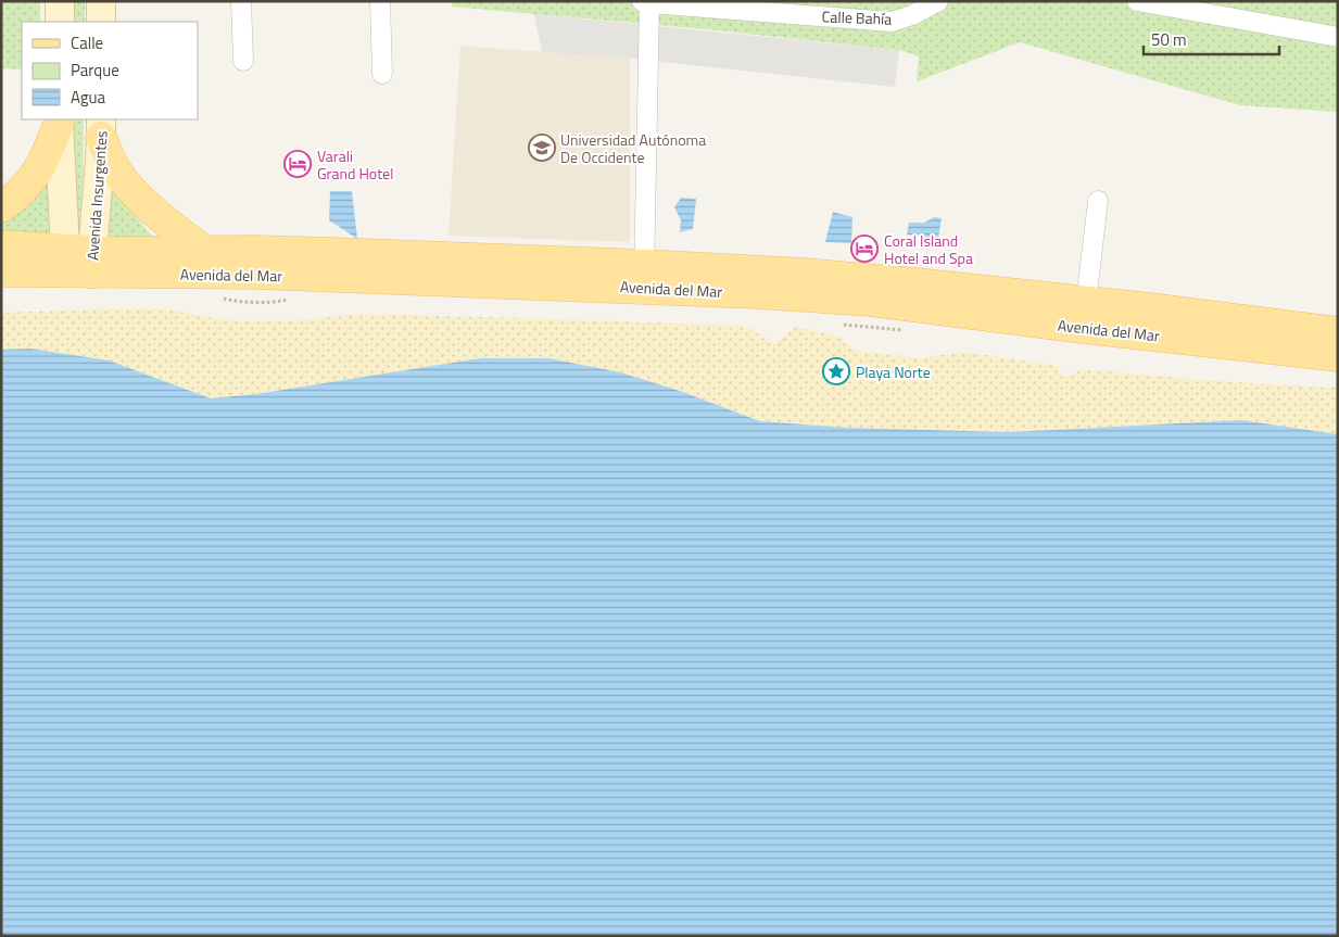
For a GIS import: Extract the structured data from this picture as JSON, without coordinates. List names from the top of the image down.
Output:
{
  "streets": {
    "main road": ["Avenida Insurgentes", "Avenida del Mar"],
    "street": ["Calle Bahía"]
  },
  "crossings": [
    ["Avenida Insurgentes", "Avenida del Mar"]
  ],
  "places": {
    "school or university": ["Universidad Autónoma De Occidente"],
    "hotel": ["Varali Grand Hotel", "Coral Island Hotel and Spa"],
    "place": ["Playa Norte"]
  },
  "legend": ["Calle", "Parque", "Agua"],
  "scale_bar": "50 m"
}
